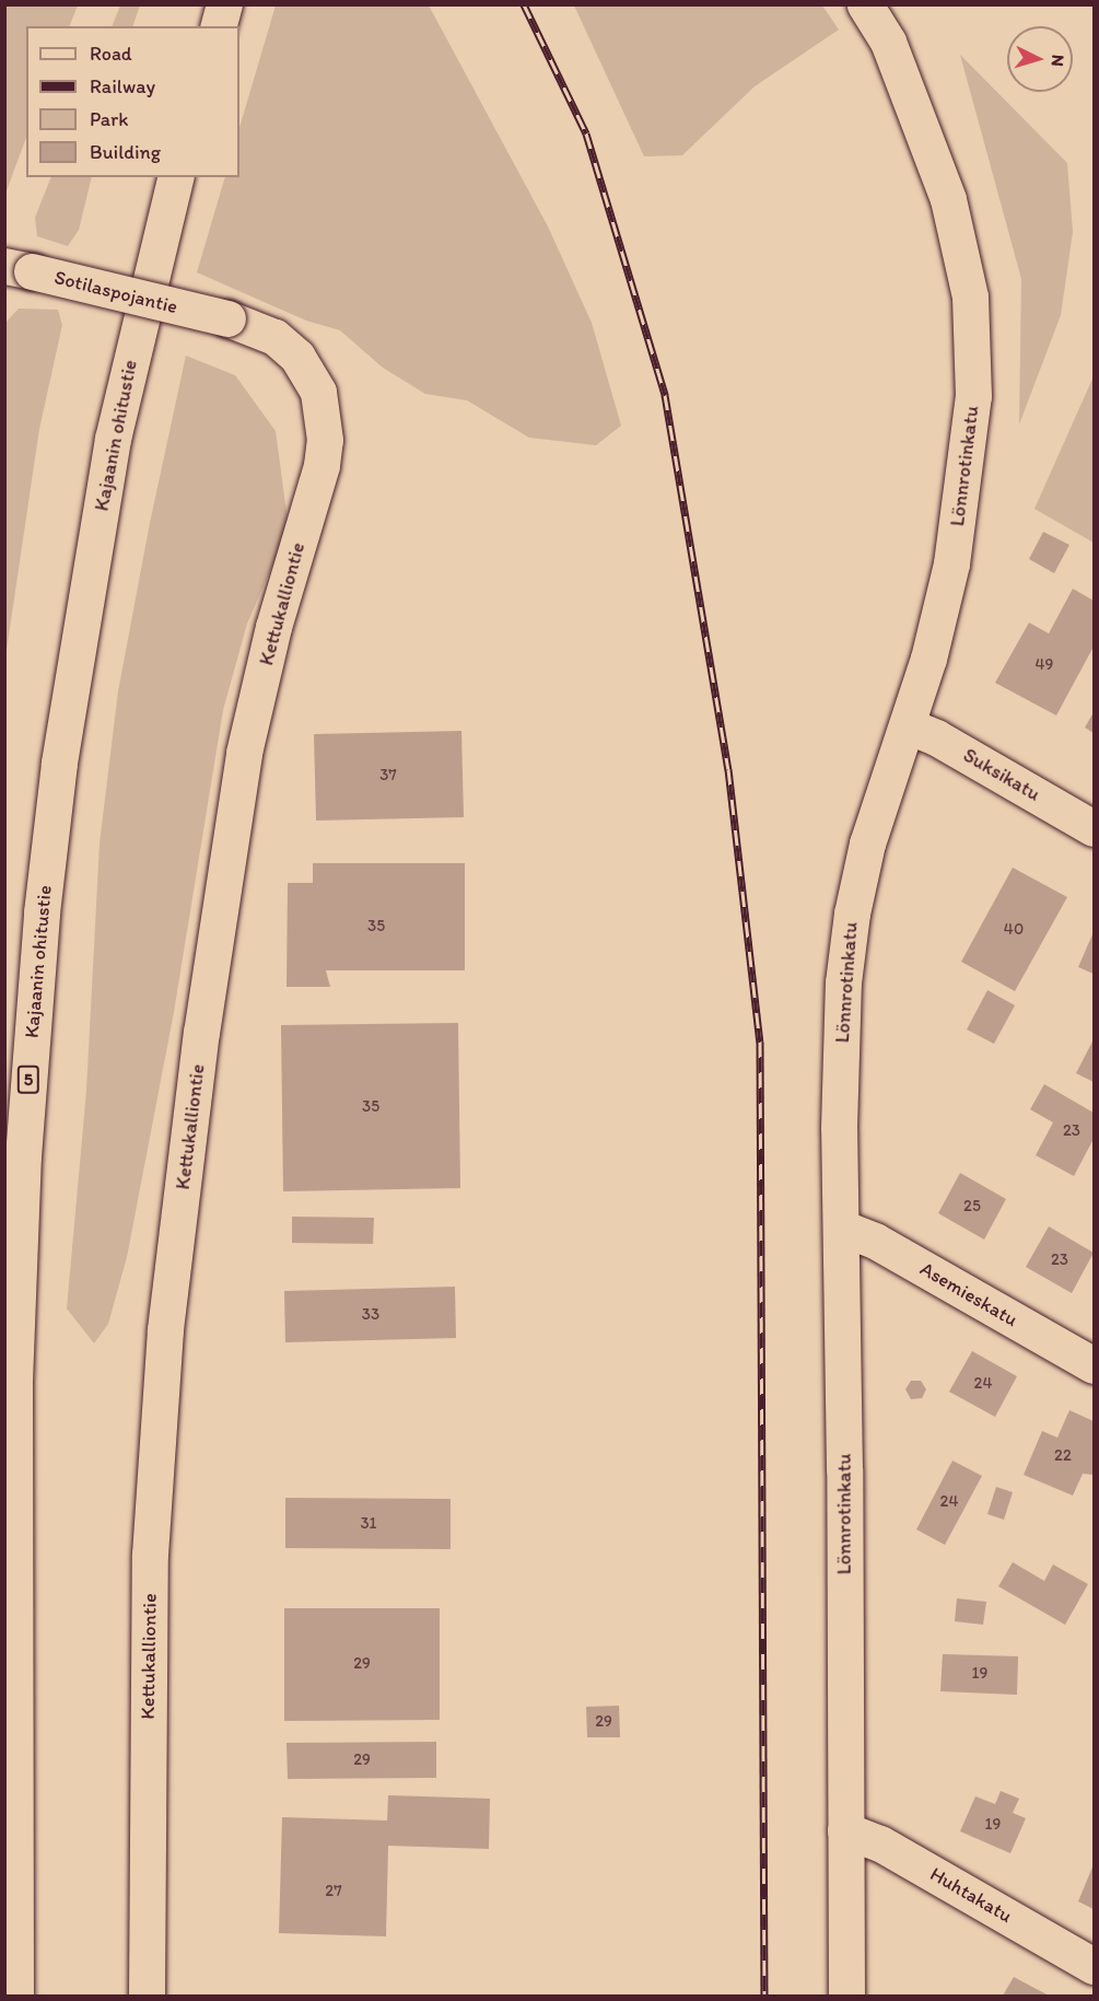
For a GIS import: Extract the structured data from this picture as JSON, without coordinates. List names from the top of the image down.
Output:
{
  "streets": {
    "main road": [
      "Sotilaspojantie",
      "Kajaanin ohitustie",
      "Lönnrotinkatu",
      "Kettukalliontie",
      "Suksikatu",
      "5",
      "Asemieskatu",
      "Huhtakatu"
    ]
  },
  "crossings": [
    ["Sotilaspojantie", "Kettukalliontie"],
    ["Lönnrotinkatu", "Suksikatu"],
    ["Lönnrotinkatu", "Asemieskatu"],
    ["Lönnrotinkatu", "Huhtakatu"]
  ],
  "house_numbers": [
    "49",
    "37",
    "35",
    "40",
    "35",
    "23",
    "25",
    "23",
    "33",
    "24",
    "22",
    "24",
    "31",
    "29",
    "19",
    "29",
    "29",
    "19",
    "27"
  ],
  "legend": [
    "Road",
    "Railway",
    "Park",
    "Building"
  ],
  "north": "right"
}
